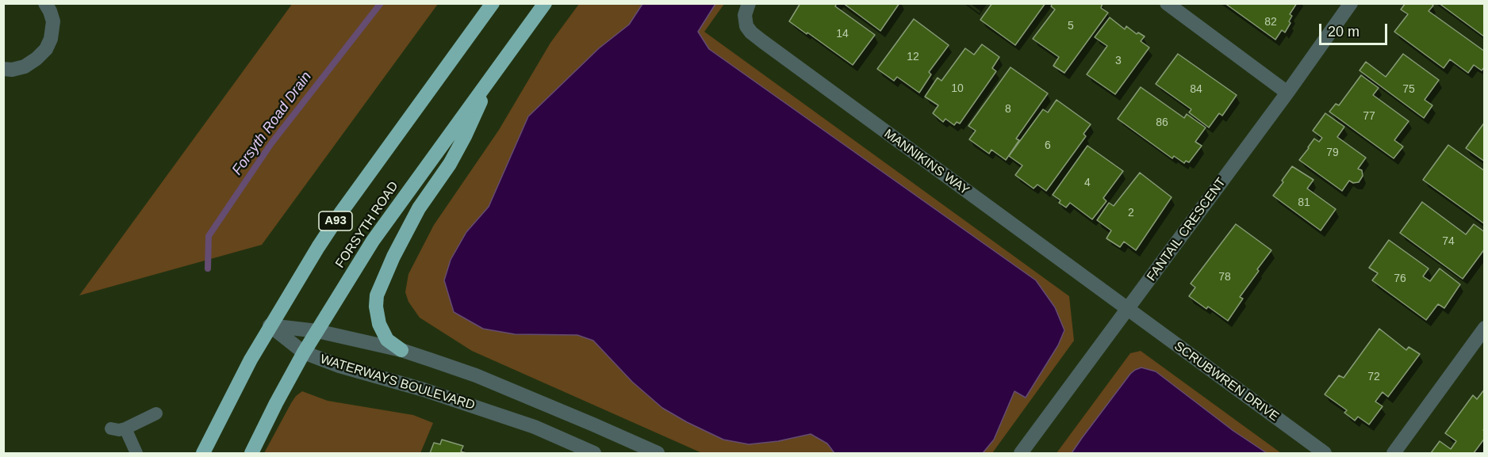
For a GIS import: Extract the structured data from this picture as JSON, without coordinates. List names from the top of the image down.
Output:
{
  "streets": {
    "highway": ["A93", "FORSYTH ROAD"],
    "street": [
      "MANNIKINS WAY",
      "FANTAIL CRESCENT",
      "SCRUBWREN DRIVE",
      "WATERWAYS BOULEVARD"
    ]
  },
  "crossings": [
    ["MANNIKINS WAY", "FANTAIL CRESCENT"],
    ["MANNIKINS WAY", "SCRUBWREN DRIVE"],
    ["FORSYTH ROAD", "WATERWAYS BOULEVARD"],
    ["FANTAIL CRESCENT", "SCRUBWREN DRIVE"]
  ],
  "water": ["Forsyth Road Drain"],
  "house_numbers": [
    "82",
    "5",
    "14",
    "12",
    "3",
    "10",
    "84",
    "75",
    "8",
    "77",
    "86",
    "6",
    "79",
    "4",
    "81",
    "2",
    "74",
    "78",
    "76",
    "72"
  ],
  "scale_bar": "20 m"
}
